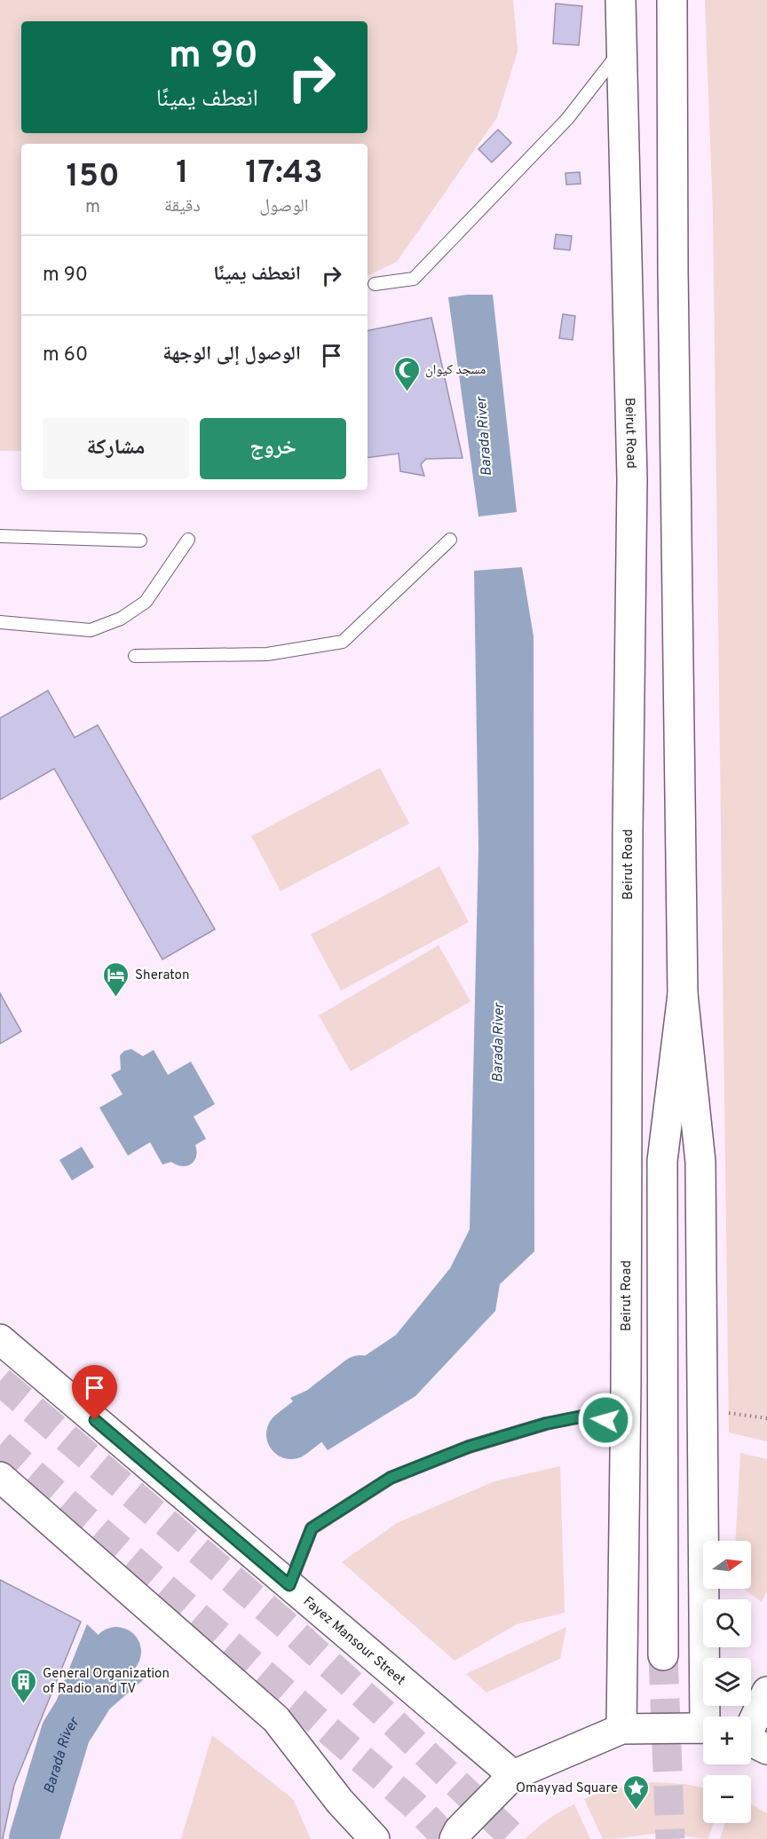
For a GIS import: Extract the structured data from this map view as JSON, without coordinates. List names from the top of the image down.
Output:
{
  "streets": {
    "main road": ["Beirut Road", "Fayez Mansour Street"]
  },
  "water": ["Barada River"],
  "places": {
    "mosque": ["مسجد كيوان"],
    "hotel": ["Sheraton"],
    "building": ["General Organization of Radio and TV"],
    "place": ["Omayyad Square"]
  },
  "north": "right",
  "page": {
    "turn": ["90 m", "انعطف يمينًا"],
    "eta": [
      "17:43",
      "الوصول",
      "1",
      "دقيقة",
      "150",
      "m"
    ],
    "list": [
      {
        "name": "انعطف يمينًا",
        "value": "90 m"
      },
      {
        "name": "الوصول إلى الوجهة",
        "value": "60 m"
      }
    ],
    "buttons": ["خروج", "مشاركة"],
    "map_buttons": ["+", "−"]
  }
}
